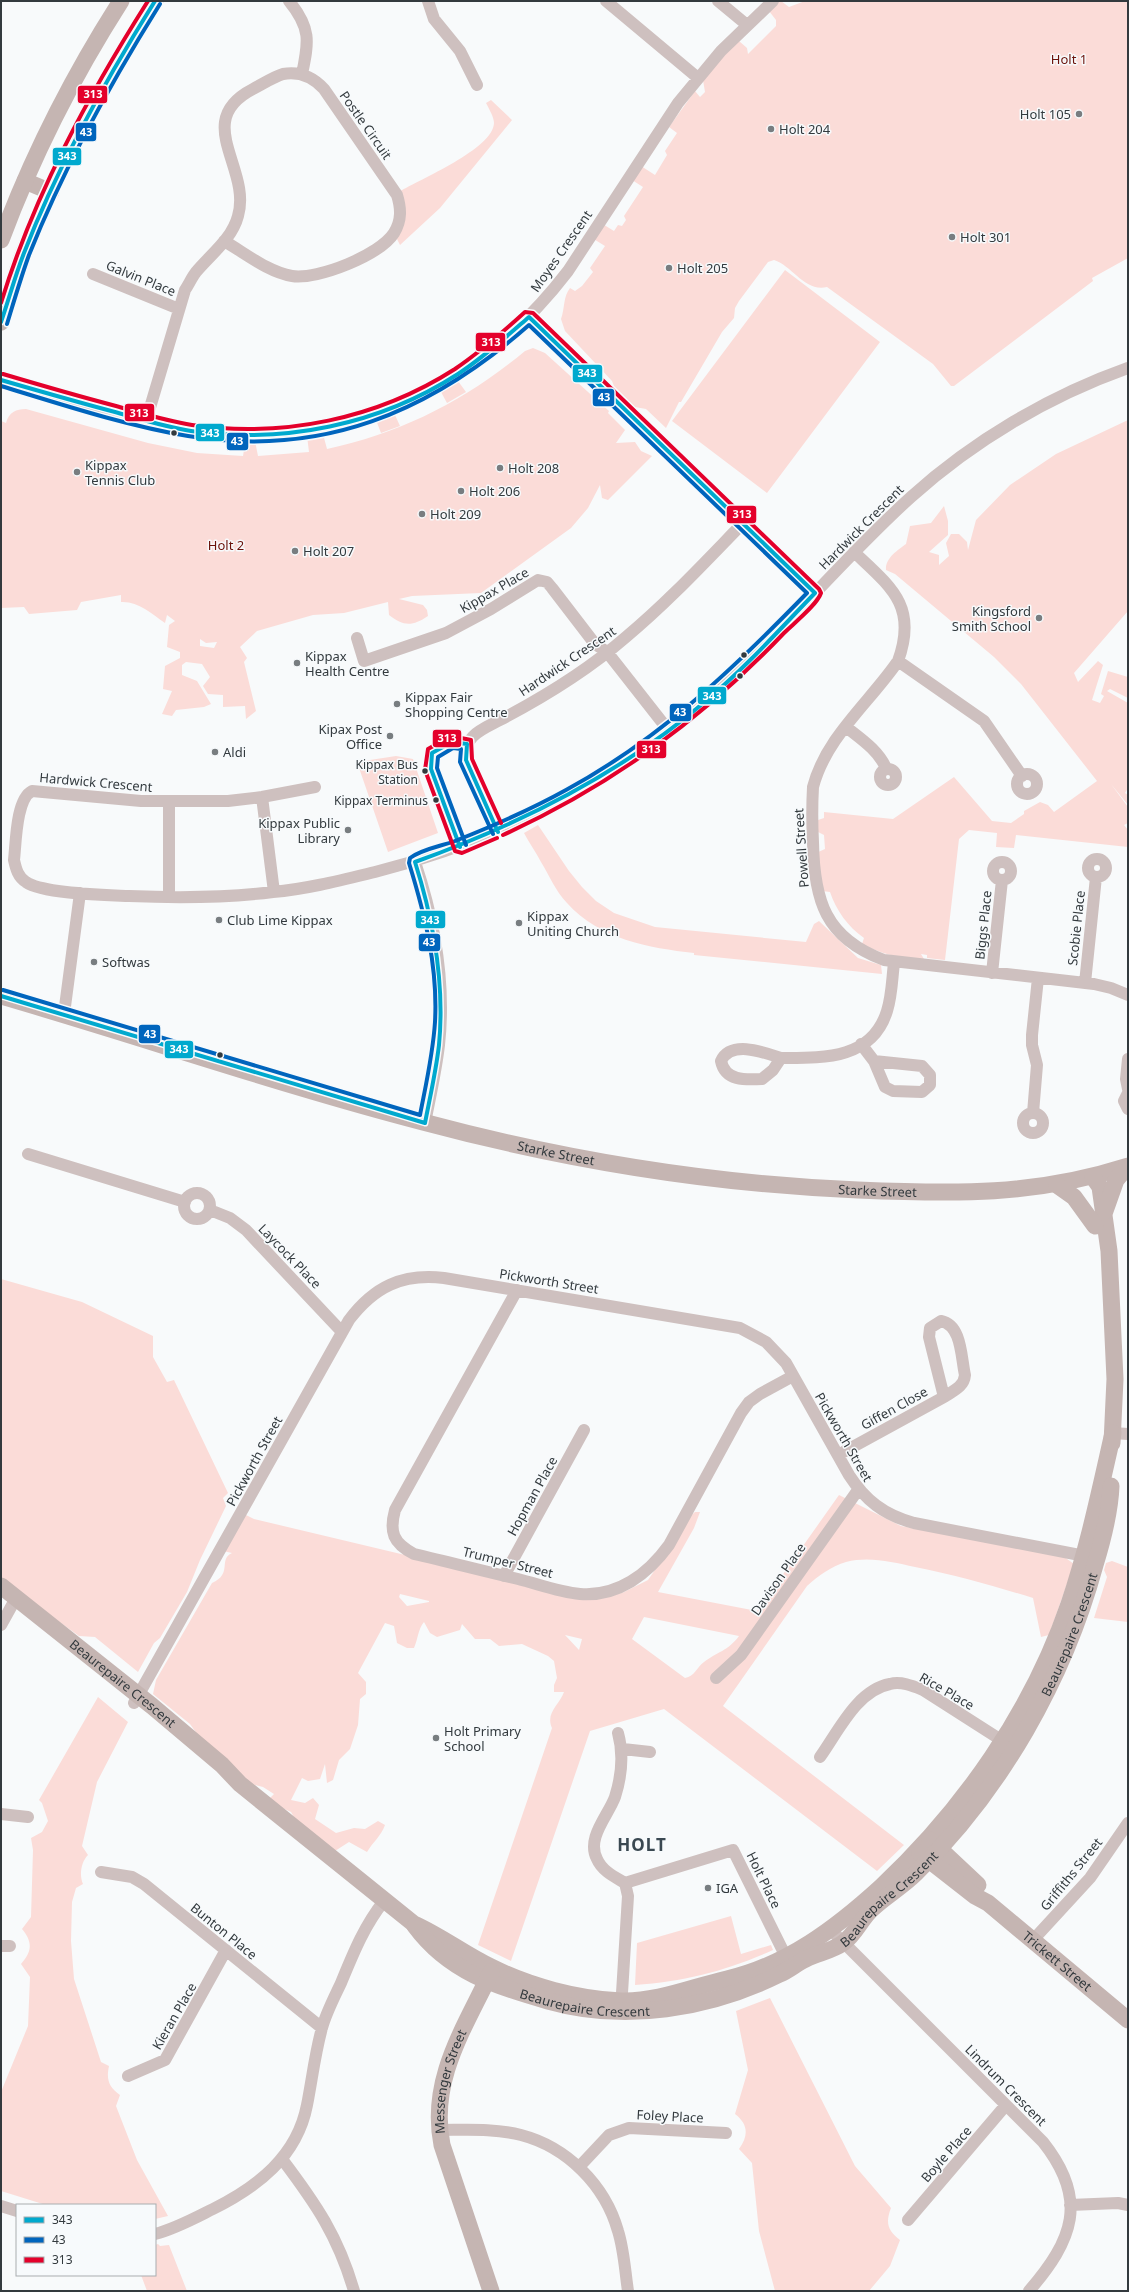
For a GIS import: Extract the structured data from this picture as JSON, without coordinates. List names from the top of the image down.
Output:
{
  "streets": {
    "street": [
      "Postle Circuit",
      "Moyes Crescent",
      "Galvin Place",
      "Hardwick Crescent",
      "Kippax Place",
      "Powell Street",
      "Biggs Place",
      "Scobie Place",
      "Starke Street",
      "Laycock Place",
      "Pickworth Street",
      "Giffen Close",
      "Hopman Place",
      "Trumper Street",
      "Davison Place",
      "Beaurepaire Crescent",
      "Rice Place",
      "Griffiths Street",
      "Holt Place",
      "Bunton Place",
      "Trickett Street",
      "Kieran Place",
      "Messenger Street",
      "Lindrum Crescent",
      "Foley Place",
      "Boyle Place"
    ]
  },
  "crossings": [
    ["Hardwick Crescent", "Kippax Place"],
    ["Hardwick Crescent", "Powell Street"],
    ["Powell Street", "Biggs Place"],
    ["Powell Street", "Scobie Place"],
    ["Starke Street", "Beaurepaire Crescent"],
    ["Laycock Place", "Pickworth Street"],
    ["Pickworth Street", "Giffen Close"],
    ["Pickworth Street", "Trumper Street"],
    ["Pickworth Street", "Davison Place"],
    ["Pickworth Street", "Beaurepaire Crescent"],
    ["Hopman Place", "Trumper Street"],
    ["Beaurepaire Crescent", "Rice Place"],
    ["Beaurepaire Crescent", "Holt Place"],
    ["Beaurepaire Crescent", "Trickett Street"],
    ["Beaurepaire Crescent", "Messenger Street"],
    ["Beaurepaire Crescent", "Lindrum Crescent"],
    ["Griffiths Street", "Trickett Street"],
    ["Bunton Place", "Kieran Place"],
    ["Lindrum Crescent", "Boyle Place"]
  ],
  "districts": ["HOLT"],
  "parks": ["Holt 1", "Holt 2"],
  "places": [
    "Holt 105",
    "Holt 204",
    "Holt 301",
    "Holt 205",
    "Holt 208",
    "Kippax Tennis Club",
    "Holt 206",
    "Holt 209",
    "Holt 207",
    "Kingsford Smith School",
    "Kippax Health Centre",
    "Kippax Fair Shopping Centre",
    "Kipax Post Office",
    "Aldi",
    "Kippax Bus Station",
    "Kippax Terminus",
    "Kippax Public Library",
    "Club Lime Kippax",
    "Kippax Uniting Church",
    "Softwas",
    "Holt Primary School",
    "IGA"
  ],
  "lines": ["transit line 343", "transit line 313", "transit line 43"],
  "legend": ["343", "43", "313"]
}
